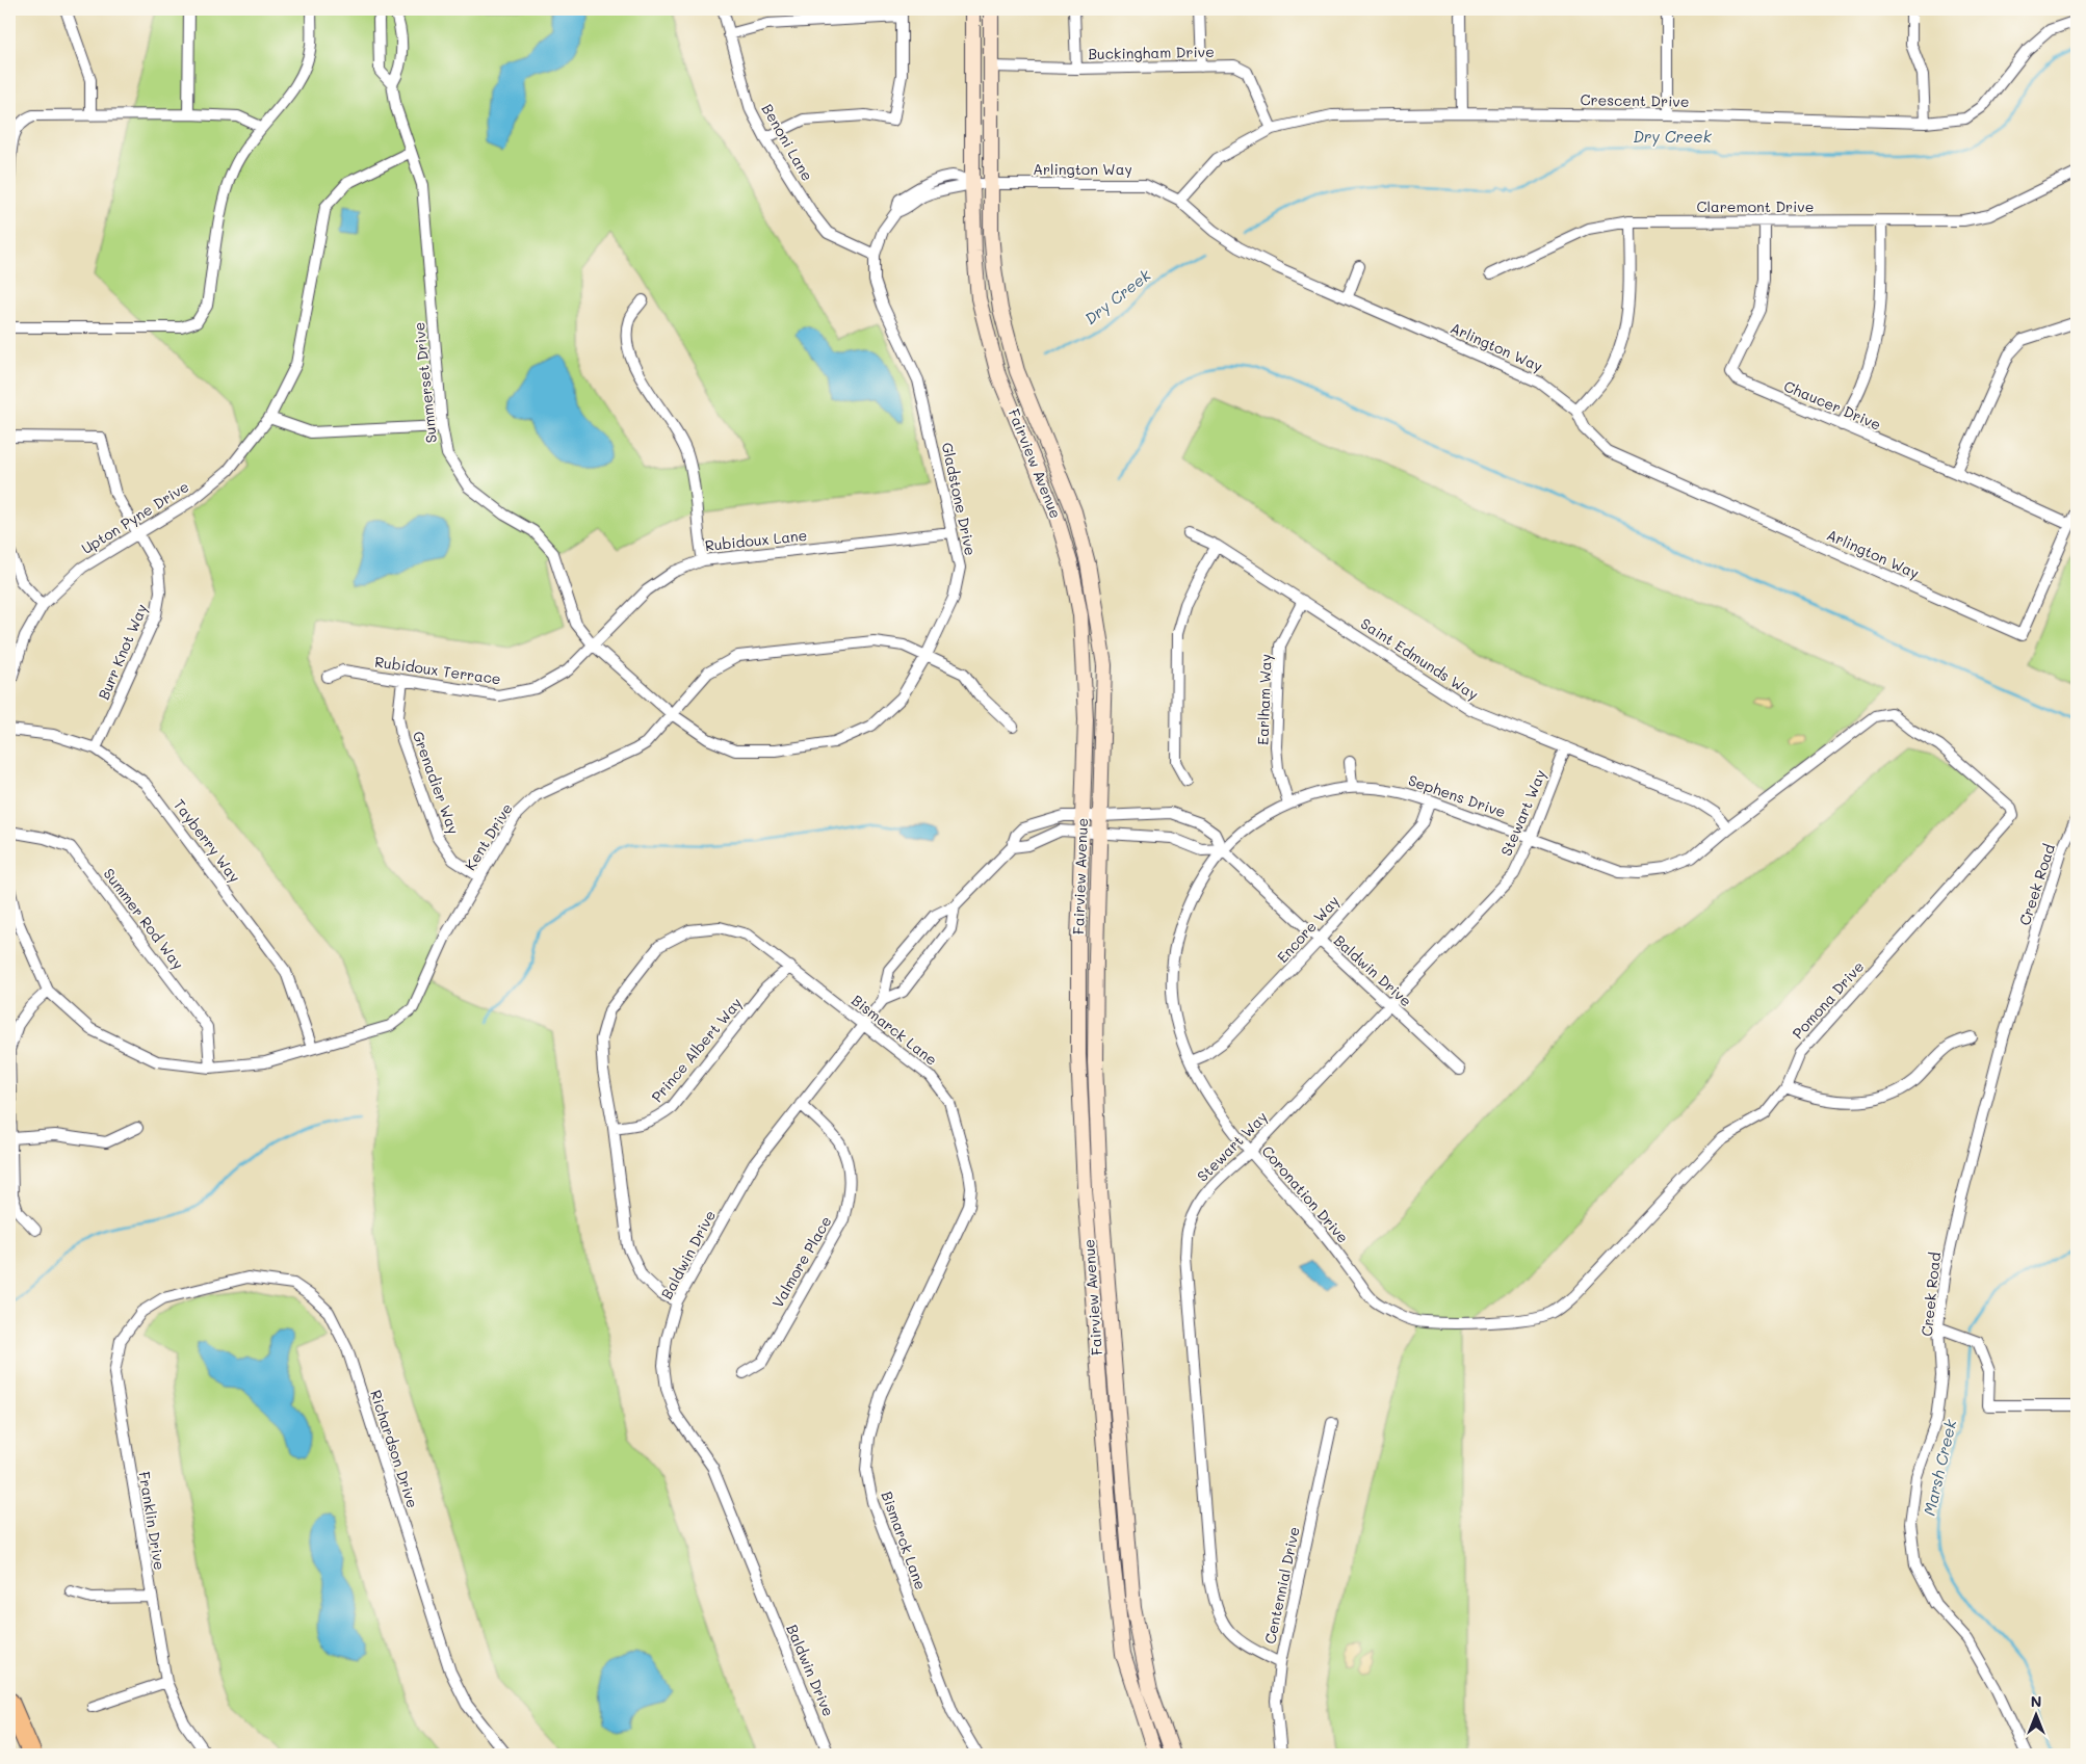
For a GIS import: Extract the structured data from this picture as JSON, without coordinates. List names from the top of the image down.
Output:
{
  "streets": {
    "street": [
      "Buckingham Drive",
      "Crescent Drive",
      "Benoni Lane",
      "Arlington Way",
      "Claremont Drive",
      "Summerset Drive",
      "Chaucer Drive",
      "Fairview Avenue",
      "Gladstone Drive",
      "Upton Pyne Drive",
      "Rubidoux Lane",
      "Burr Knot Way",
      "Saint Edmunds Way",
      "Rubidoux Terrace",
      "Earlham Way",
      "Grenadier Way",
      "Sephens Drive",
      "Stewart Way",
      "Kent Drive",
      "Tayberry Way",
      "Creek Road",
      "Summer Rod Way",
      "Encore Way",
      "Baldwin Drive",
      "Pomona Drive",
      "Bismarck Lane",
      "Prince Albert Way",
      "Coronation Drive",
      "Valmore Place",
      "Richardson Drive",
      "Franklin Drive",
      "Centennial Drive"
    ]
  },
  "crossings": [
    ["Buckingham Drive", "Crescent Drive"],
    ["Buckingham Drive", "Fairview Avenue"],
    ["Crescent Drive", "Arlington Way"],
    ["Benoni Lane", "Gladstone Drive"],
    ["Arlington Way", "Chaucer Drive"],
    ["Arlington Way", "Fairview Avenue"],
    ["Arlington Way", "Gladstone Drive"],
    ["Claremont Drive", "Chaucer Drive"],
    ["Summerset Drive", "Gladstone Drive"],
    ["Summerset Drive", "Upton Pyne Drive"],
    ["Summerset Drive", "Rubidoux Lane"],
    ["Summerset Drive", "Rubidoux Terrace"],
    ["Summerset Drive", "Kent Drive"],
    ["Fairview Avenue", "Gladstone Drive"],
    ["Fairview Avenue", "Baldwin Drive"],
    ["Gladstone Drive", "Rubidoux Lane"],
    ["Gladstone Drive", "Kent Drive"],
    ["Upton Pyne Drive", "Burr Knot Way"],
    ["Rubidoux Lane", "Rubidoux Terrace"],
    ["Burr Knot Way", "Tayberry Way"],
    ["Saint Edmunds Way", "Earlham Way"],
    ["Saint Edmunds Way", "Sephens Drive"],
    ["Saint Edmunds Way", "Stewart Way"],
    ["Rubidoux Terrace", "Grenadier Way"],
    ["Earlham Way", "Sephens Drive"],
    ["Grenadier Way", "Kent Drive"],
    ["Sephens Drive", "Stewart Way"],
    ["Sephens Drive", "Encore Way"],
    ["Sephens Drive", "Baldwin Drive"],
    ["Sephens Drive", "Pomona Drive"],
    ["Sephens Drive", "Coronation Drive"],
    ["Stewart Way", "Baldwin Drive"],
    ["Stewart Way", "Coronation Drive"],
    ["Stewart Way", "Centennial Drive"],
    ["Kent Drive", "Tayberry Way"],
    ["Kent Drive", "Summer Rod Way"],
    ["Encore Way", "Baldwin Drive"],
    ["Encore Way", "Coronation Drive"],
    ["Baldwin Drive", "Bismarck Lane"],
    ["Baldwin Drive", "Coronation Drive"],
    ["Baldwin Drive", "Valmore Place"],
    ["Pomona Drive", "Coronation Drive"],
    ["Bismarck Lane", "Prince Albert Way"],
    ["Richardson Drive", "Franklin Drive"]
  ],
  "water": ["Dry Creek", "Marsh Creek"],
  "north": "top"
}
